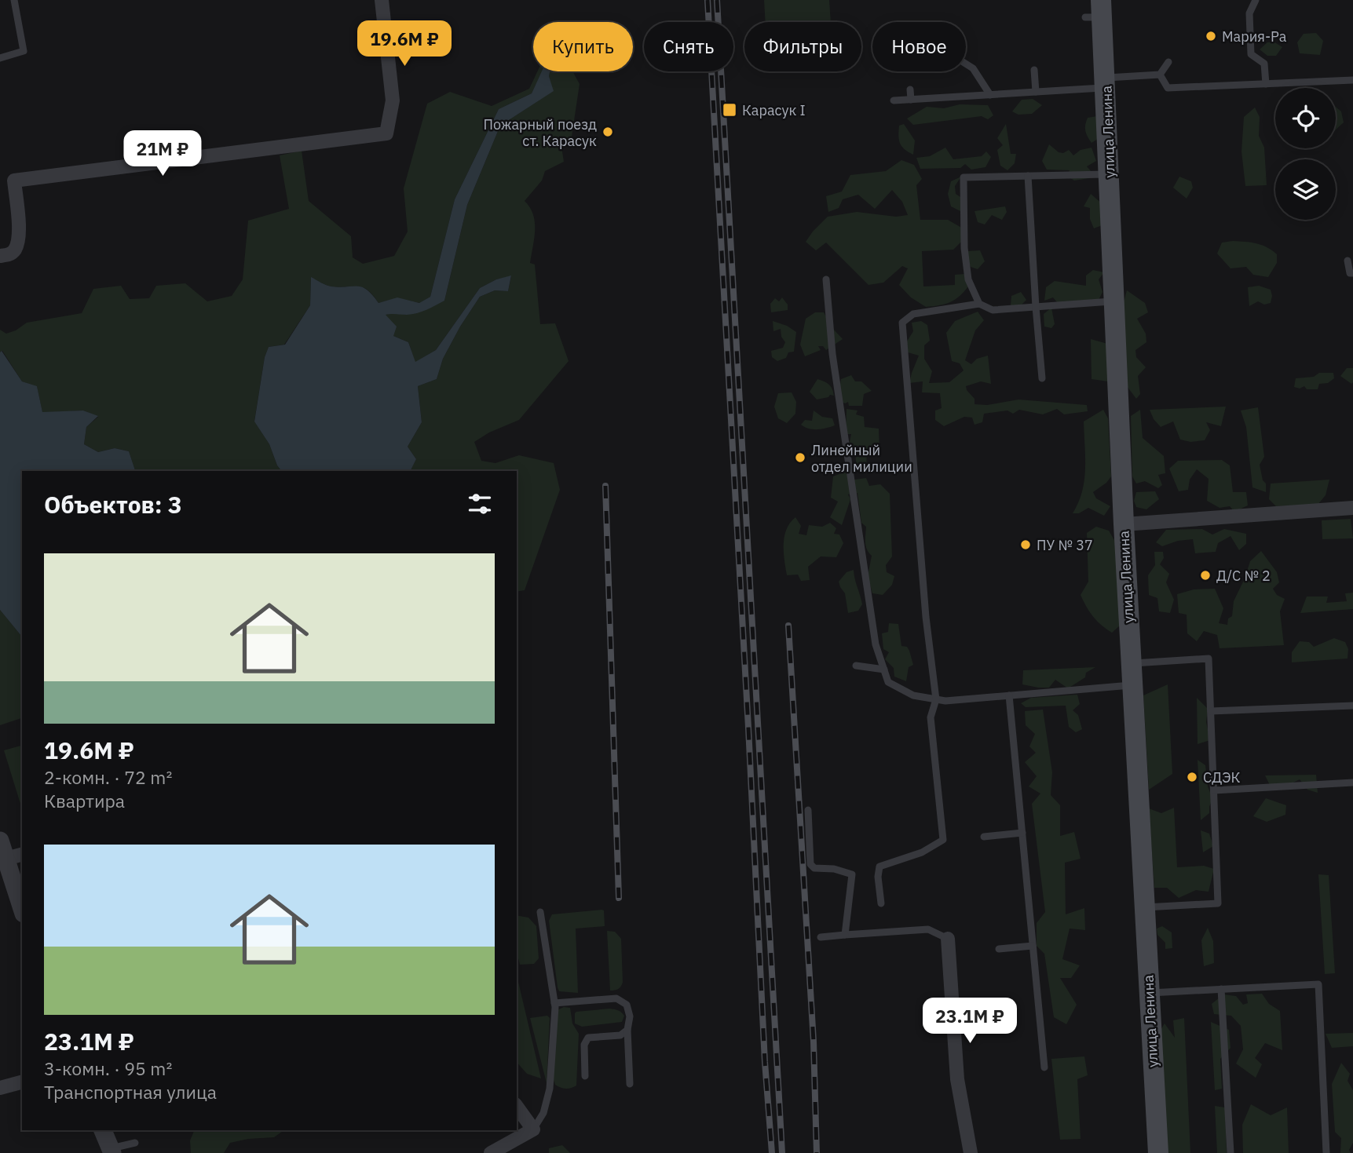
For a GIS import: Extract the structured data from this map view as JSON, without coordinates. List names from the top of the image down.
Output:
{
  "streets": {
    "main road": ["улица Ленина"]
  },
  "places": {
    "other": [
      "Мария-Ра",
      "Пожарный поезд ст. Карасук",
      "Линейный отдел милиции",
      "ПУ № 37",
      "Д/С № 2",
      "СДЭК"
    ],
    "transit": ["Карасук I"]
  },
  "page": {
    "price": ["19.6M ₽", "21M ₽", "23.1M ₽"],
    "chip": [
      "Купить",
      "Снять",
      "Фильтры",
      "Новое"
    ],
    "heading": "Объектов: 3",
    "list": [
      {
        "name": "19.6M ₽",
        "note": "2-комн. · 72 m² · Квартира"
      },
      {
        "name": "23.1M ₽",
        "note": "3-комн. · 95 m² · Транспортная улица"
      }
    ]
  }
}
